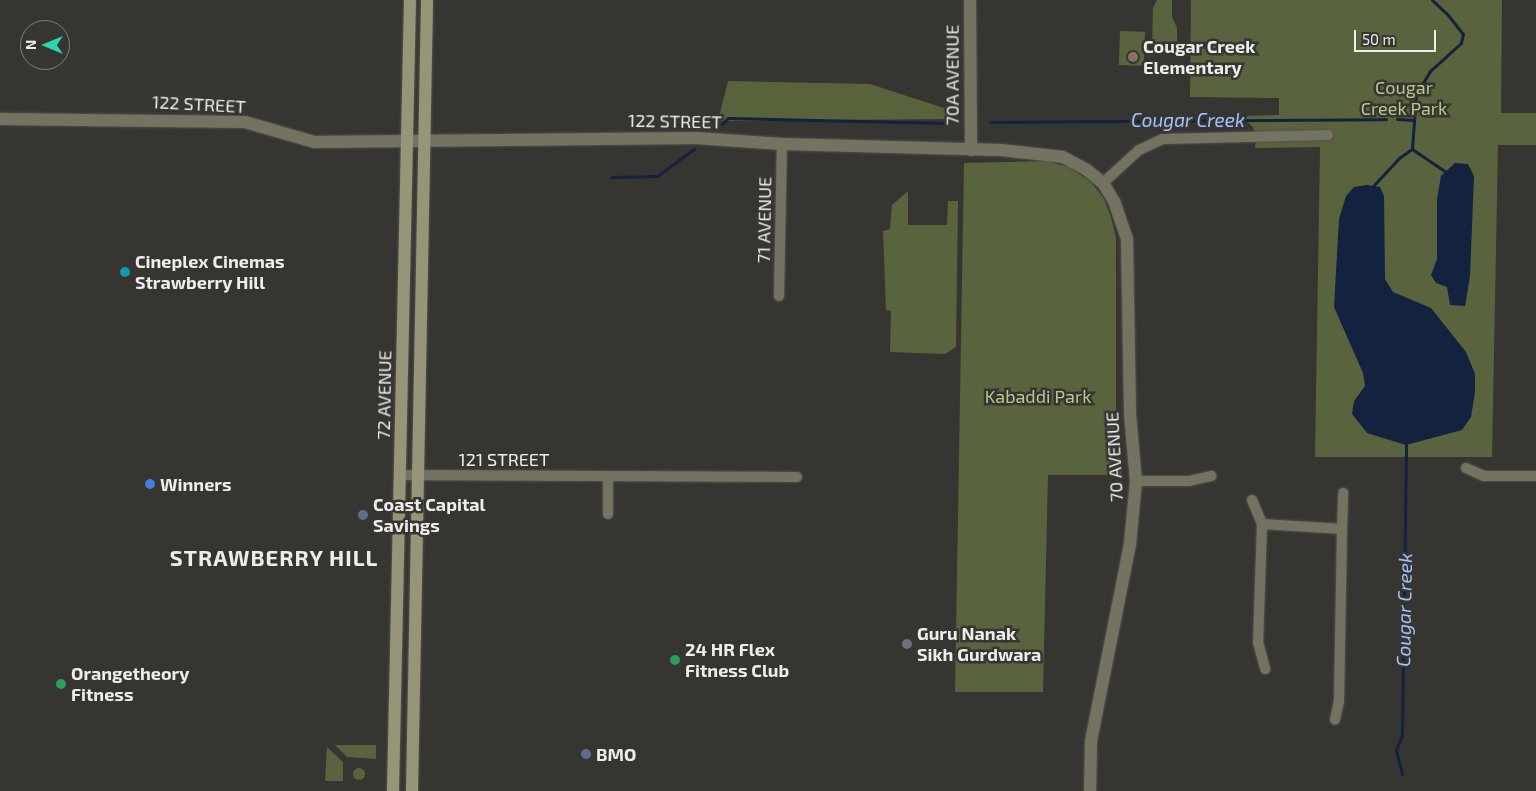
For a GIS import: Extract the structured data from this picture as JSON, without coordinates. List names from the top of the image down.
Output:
{
  "streets": {
    "main road": ["72 AVENUE"],
    "street": [
      "70A AVENUE",
      "122 STREET",
      "71 AVENUE",
      "70 AVENUE",
      "121 STREET"
    ]
  },
  "crossings": [
    ["70A AVENUE", "122 STREET"],
    ["122 STREET", "71 AVENUE"],
    ["122 STREET", "72 AVENUE"],
    ["122 STREET", "70 AVENUE"],
    ["72 AVENUE", "121 STREET"]
  ],
  "districts": ["STRAWBERRY HILL"],
  "water": ["Cougar Creek"],
  "parks": ["Cougar Creek Park", "Kabaddi Park"],
  "places": [
    "Cougar Creek Elementary",
    "Cineplex Cinemas Strawberry Hill",
    "Winners",
    "Coast Capital Savings",
    "Guru Nanak Sikh Gurdwara",
    "24 HR Flex Fitness Club",
    "Orangetheory Fitness",
    "BMO"
  ],
  "scale_bar": "50 m",
  "north": "left"
}
